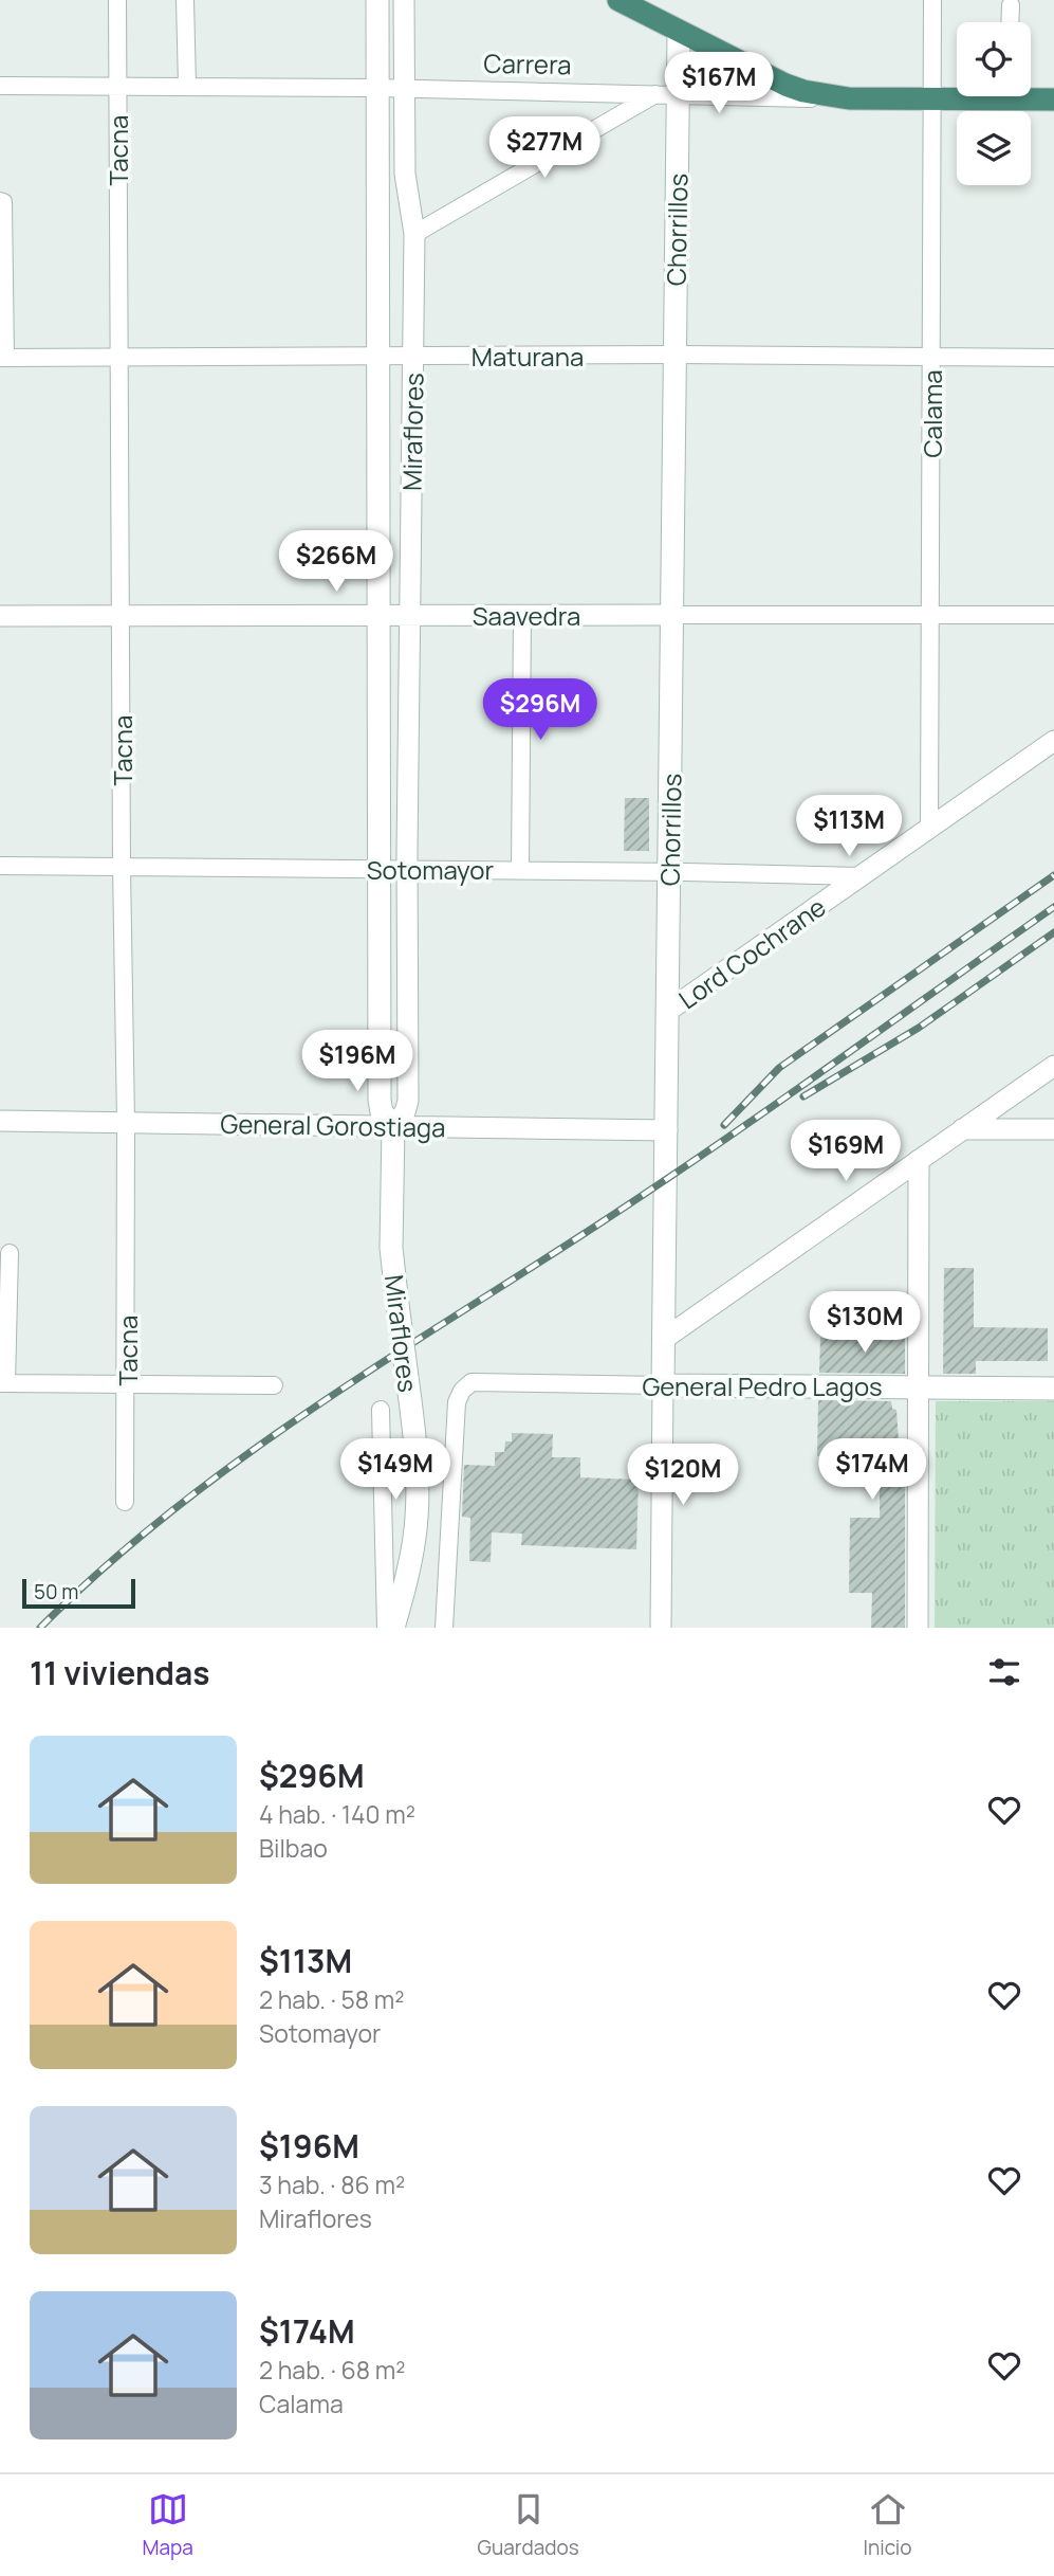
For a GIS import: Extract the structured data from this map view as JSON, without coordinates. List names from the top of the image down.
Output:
{
  "streets": {
    "highway": ["Carrera"],
    "main road": ["Chorrillos", "Miraflores", "General Pedro Lagos"],
    "street": [
      "Tacna",
      "Maturana",
      "Calama",
      "Saavedra",
      "Sotomayor",
      "Lord Cochrane",
      "General Gorostiaga"
    ]
  },
  "crossings": [
    ["Carrera", "Tacna"],
    ["Carrera", "Chorrillos"],
    ["Carrera", "Calama"],
    ["Carrera", "Miraflores"],
    ["Tacna", "Maturana"],
    ["Tacna", "Saavedra"],
    ["Tacna", "Sotomayor"],
    ["Tacna", "General Gorostiaga"],
    ["Chorrillos", "Maturana"],
    ["Chorrillos", "Saavedra"],
    ["Chorrillos", "Sotomayor"],
    ["Chorrillos", "Lord Cochrane"],
    ["Chorrillos", "General Gorostiaga"],
    ["Chorrillos", "General Pedro Lagos"],
    ["Maturana", "Calama"],
    ["Maturana", "Miraflores"],
    ["Calama", "Saavedra"],
    ["Calama", "Lord Cochrane"],
    ["Miraflores", "Saavedra"],
    ["Miraflores", "Sotomayor"],
    ["Miraflores", "General Gorostiaga"],
    ["Sotomayor", "Lord Cochrane"]
  ],
  "scale_bar": "50 m",
  "page": {
    "price": [
      "$167M",
      "$277M",
      "$266M",
      "$296M",
      "$113M",
      "$196M",
      "$169M",
      "$130M",
      "$149M",
      "$174M",
      "$120M"
    ],
    "scale": "50 m",
    "heading": "11 viviendas",
    "list": [
      {
        "name": "$296M",
        "note": "4 hab. · 140 m² · Bilbao"
      },
      {
        "name": "$113M",
        "note": "2 hab. · 58 m² · Sotomayor"
      },
      {
        "name": "$196M",
        "note": "3 hab. · 86 m² · Miraflores"
      },
      {
        "name": "$174M",
        "note": "2 hab. · 68 m² · Calama"
      }
    ],
    "tabs": ["Mapa", "Guardados", "Inicio"]
  }
}
